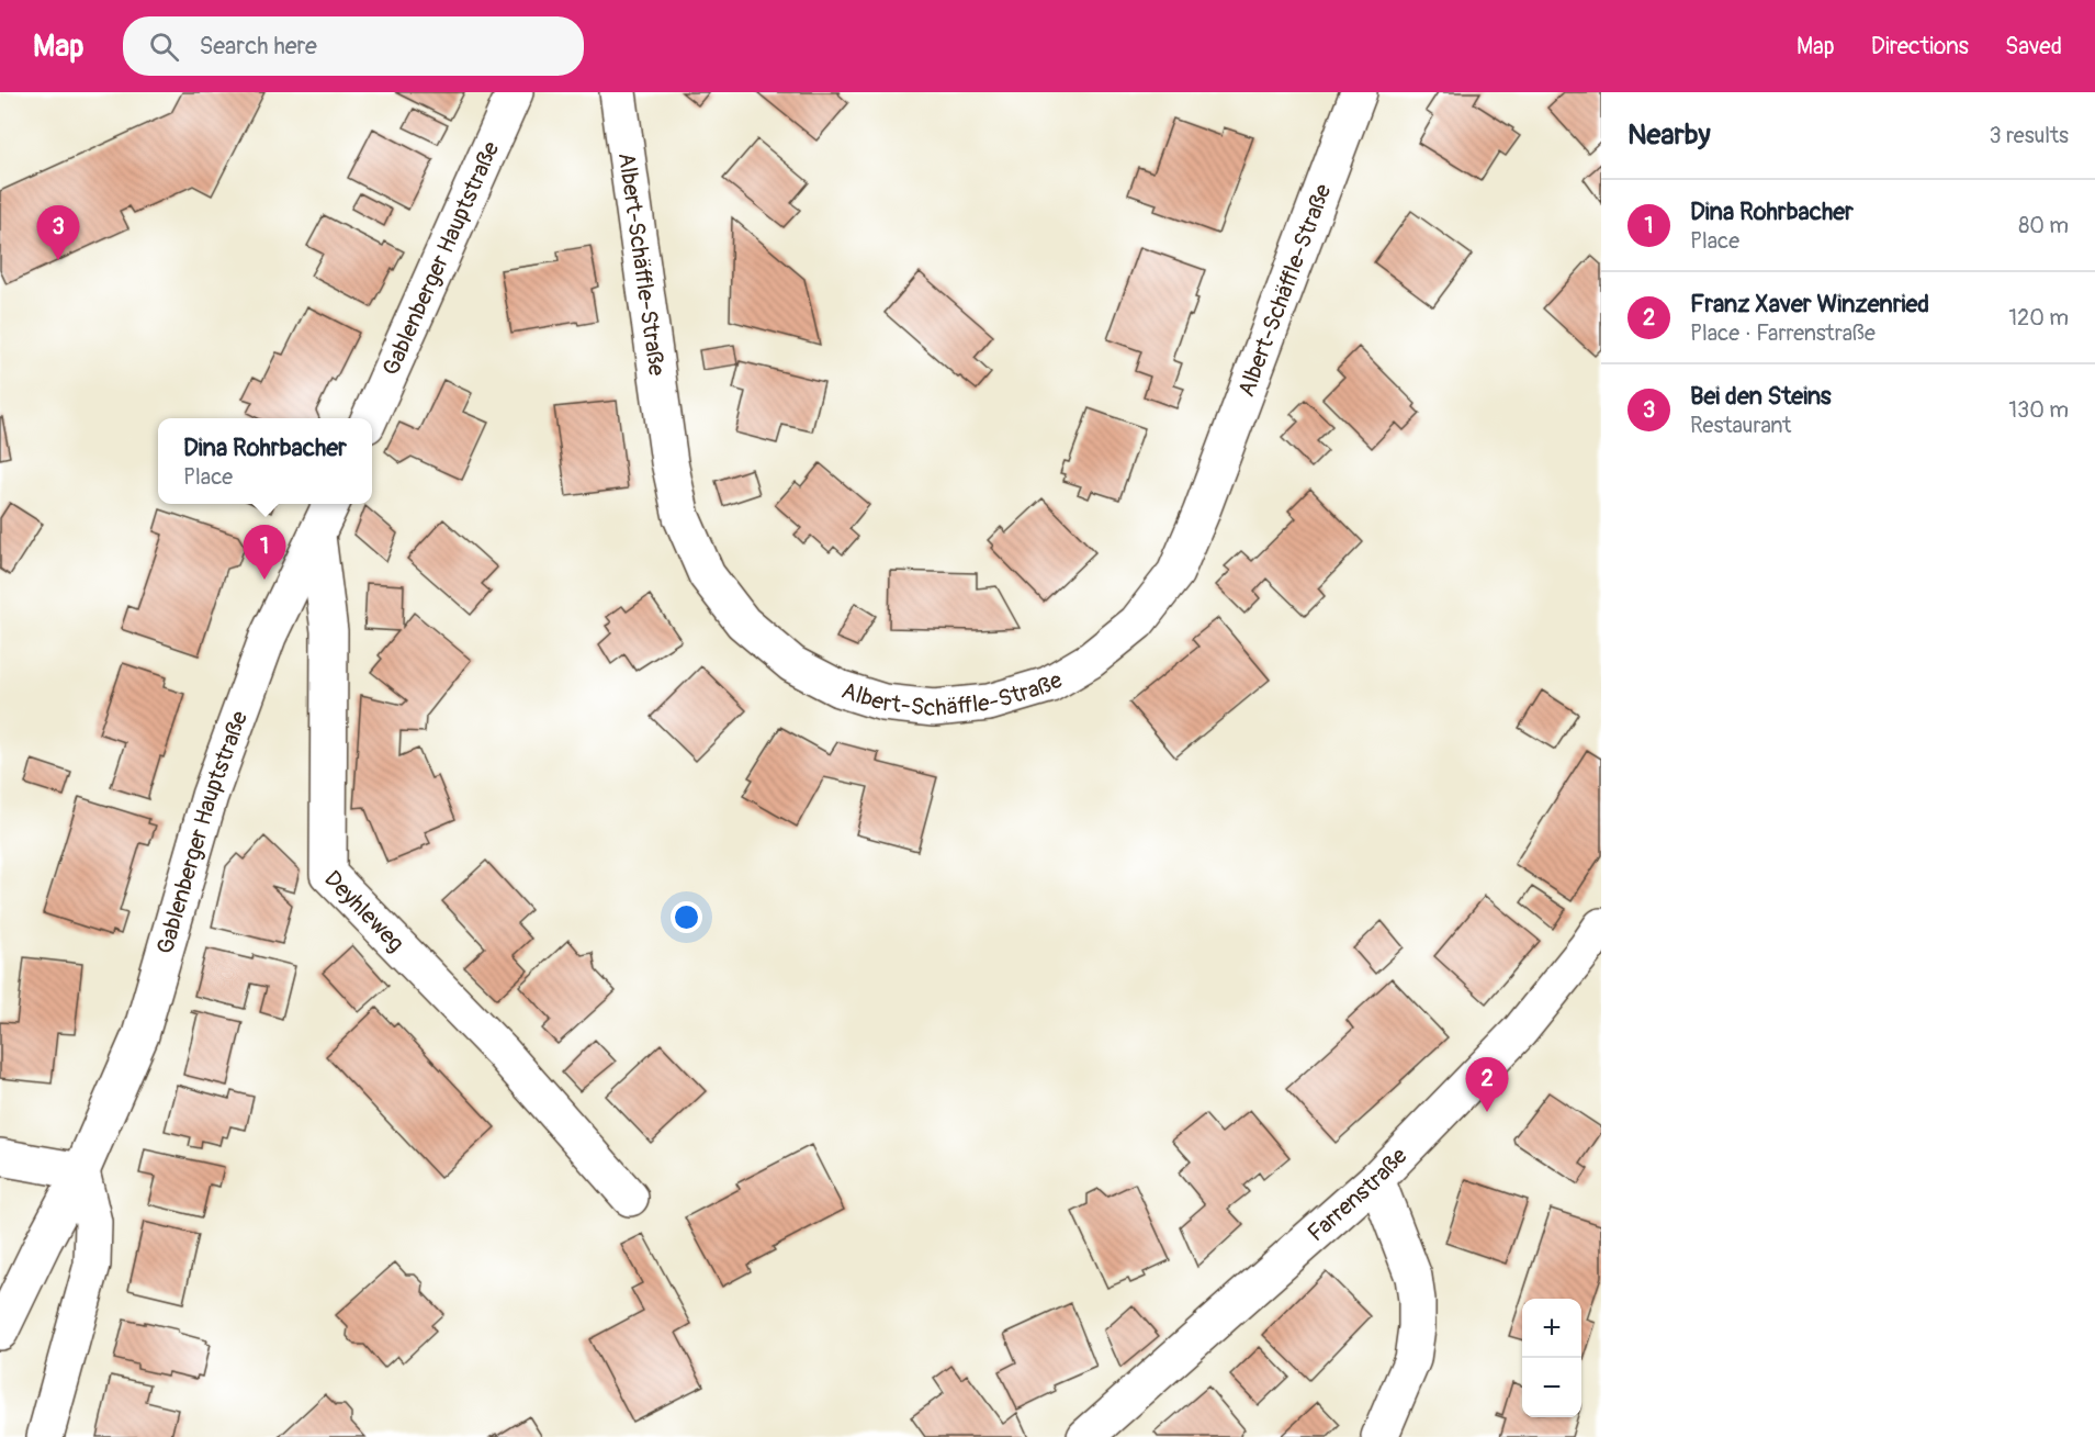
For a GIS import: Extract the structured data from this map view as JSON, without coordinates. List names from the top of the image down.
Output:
{
  "streets": {
    "street": [
      "Gablenberger Hauptstraße",
      "Albert-Schäffle-Straße",
      "Deyhleweg",
      "Farrenstraße"
    ]
  },
  "crossings": [
    ["Gablenberger Hauptstraße", "Deyhleweg"]
  ],
  "page": {
    "header": "Map",
    "search": "Search here",
    "nav": ["Map", "Directions", "Saved"],
    "heading": ["Nearby", "3 results"],
    "list": [
      {
        "mark": "1",
        "name": "Dina Rohrbacher",
        "note": "Place",
        "value": "80 m"
      },
      {
        "mark": "2",
        "name": "Franz Xaver Winzenried",
        "note": "Place · Farrenstraße",
        "value": "120 m"
      },
      {
        "mark": "3",
        "name": "Bei den Steins",
        "note": "Restaurant",
        "value": "130 m"
      }
    ],
    "pins": ["3", "1", "2"],
    "popup": ["Dina Rohrbacher", "Place"],
    "map_buttons": ["+", "−"]
  }
}
